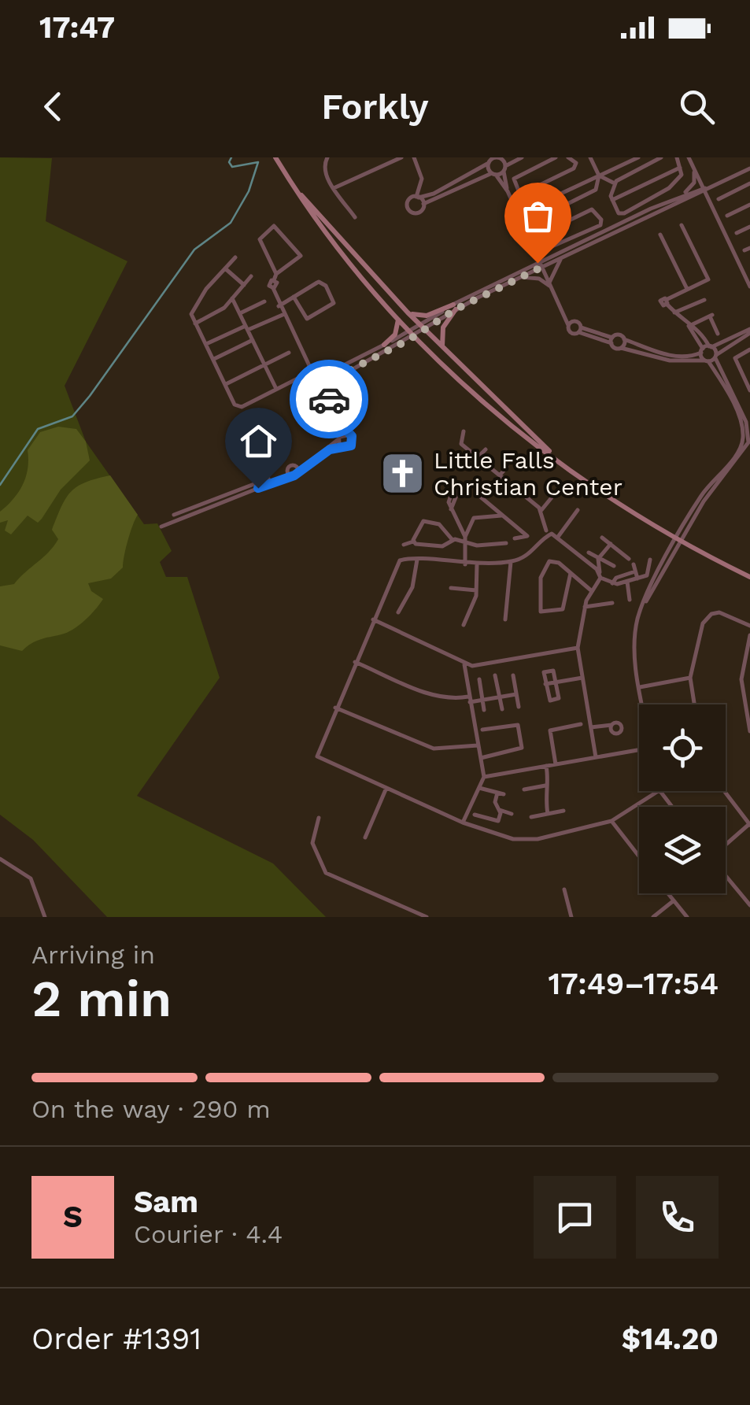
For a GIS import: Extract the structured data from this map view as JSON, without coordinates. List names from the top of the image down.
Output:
{
  "places": {
    "church": ["Little Falls Christian Center"]
  },
  "page": {
    "status": "17:47",
    "header": "Forkly",
    "heading": ["2 min", "Arriving in", "17:49–17:54"],
    "panel": [
      "Sam",
      "Courier · 4.4",
      "Order #1391",
      "$14.20"
    ],
    "bar": "On the way · 290 m",
    "round": "S"
  }
}
